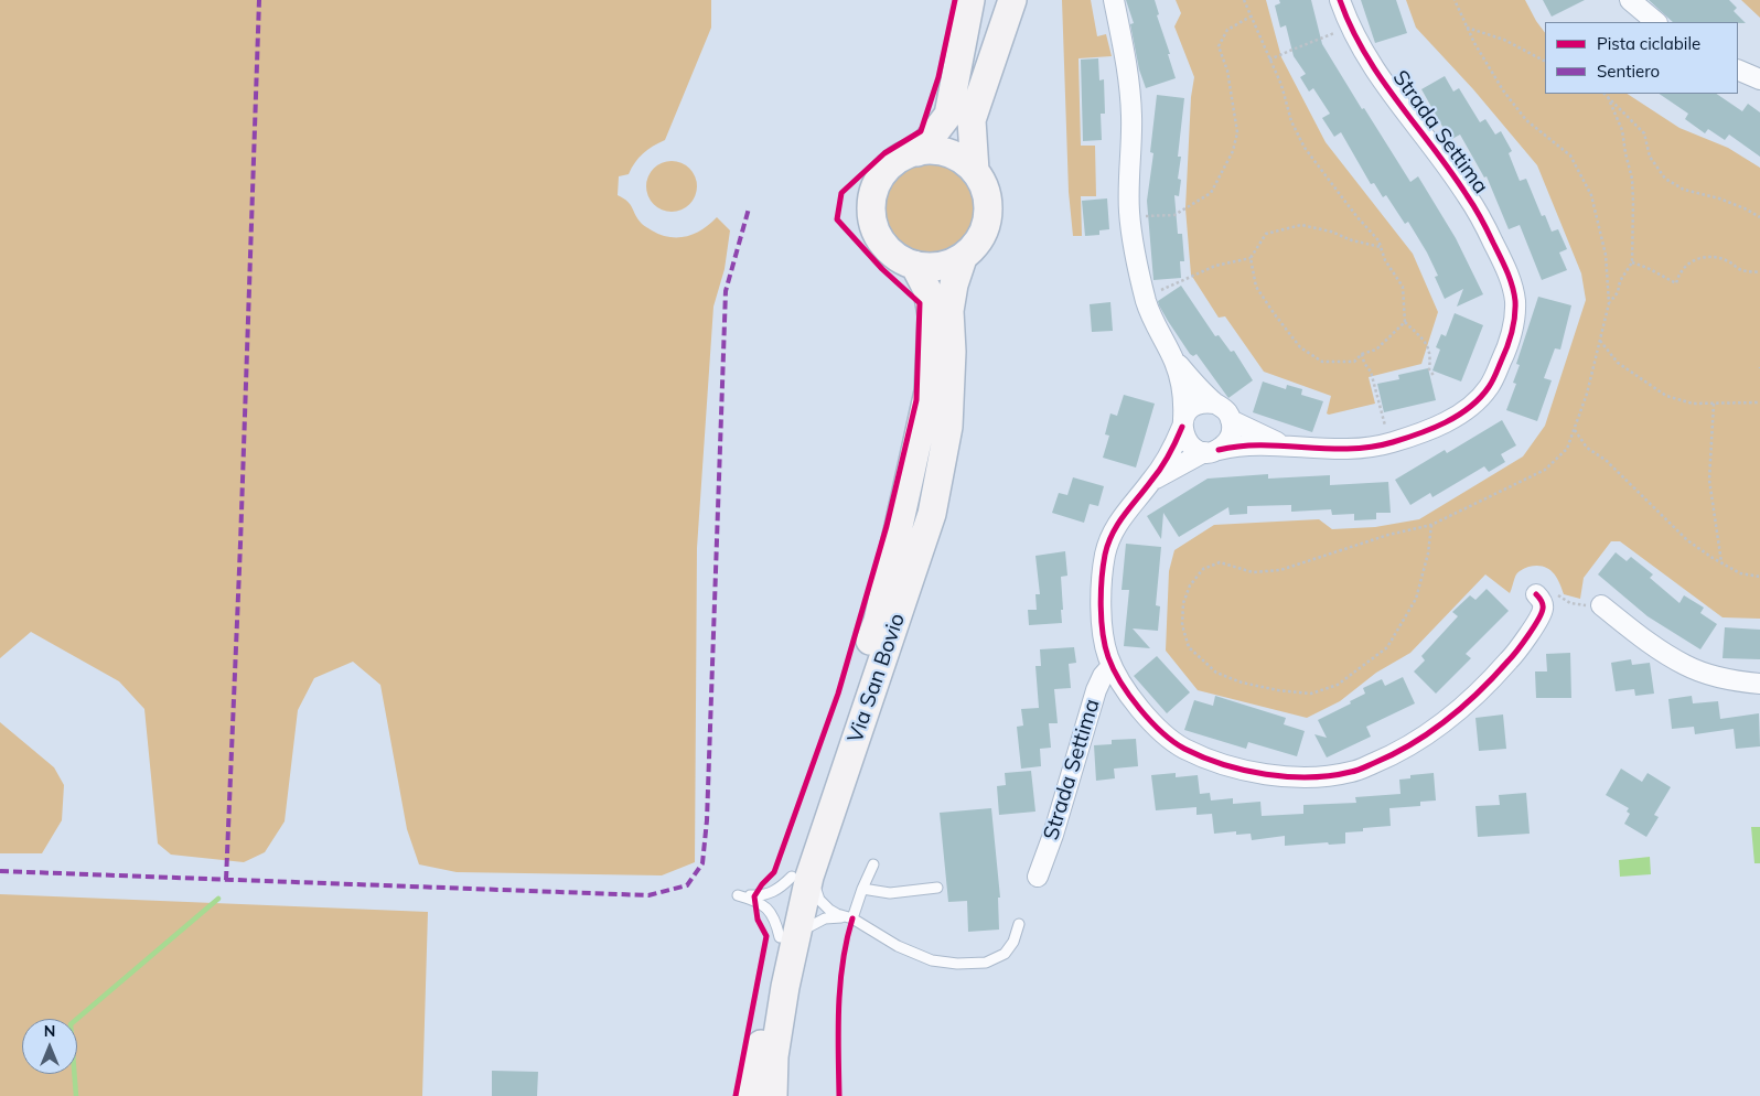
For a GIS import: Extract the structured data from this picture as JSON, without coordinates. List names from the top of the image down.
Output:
{
  "streets": {
    "main road": ["Via San Bovio"],
    "street": ["Strada Settima"]
  },
  "legend": ["Pista ciclabile", "Sentiero"],
  "north": "top"
}
